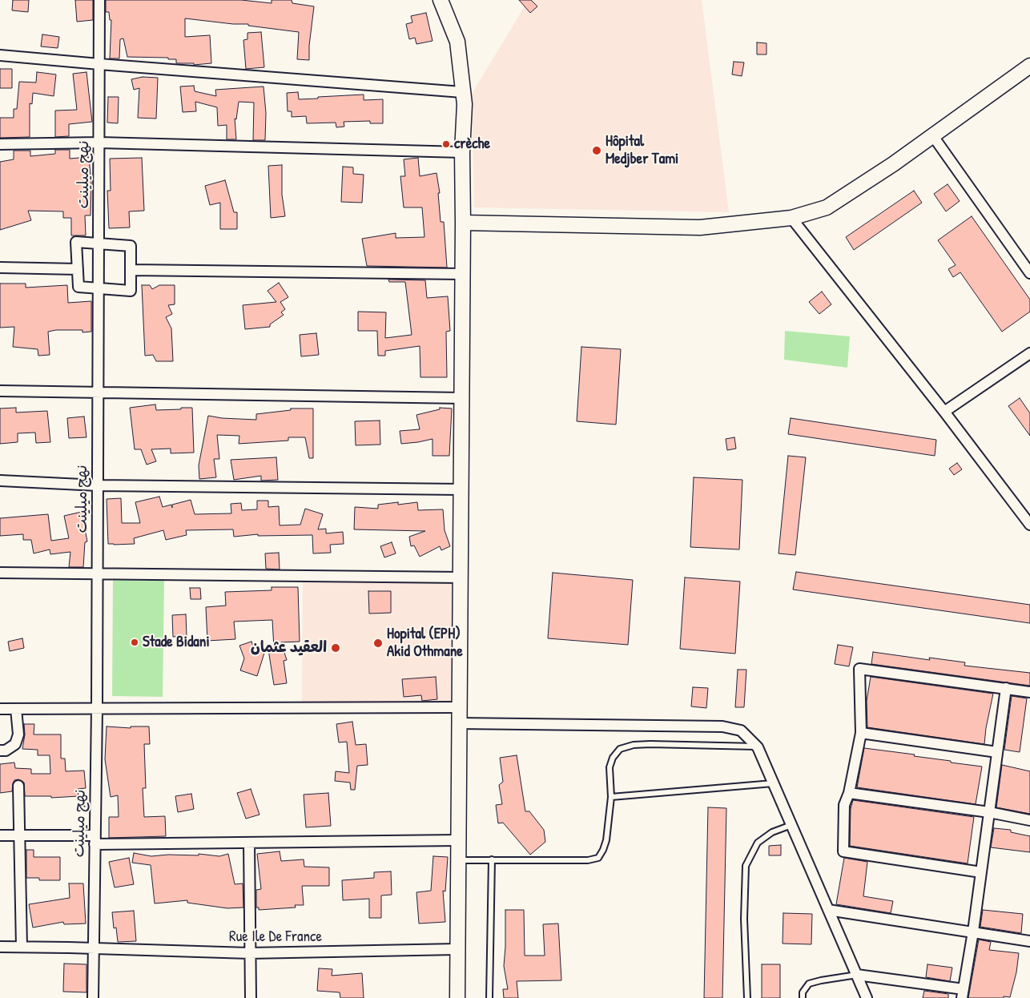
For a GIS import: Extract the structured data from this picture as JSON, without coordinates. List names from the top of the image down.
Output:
{
  "streets": {
    "street": ["نهج ميلينت", "Rue Ile De France"]
  },
  "crossings": [
    ["نهج ميلينت", "Rue Ile De France"]
  ],
  "places": [
    "crèche",
    "Hôpital Medjber Tami",
    "Stade Bidani",
    "Hopital (EPH) Akid Othmane",
    "العقيد عثمان"
  ]
}
